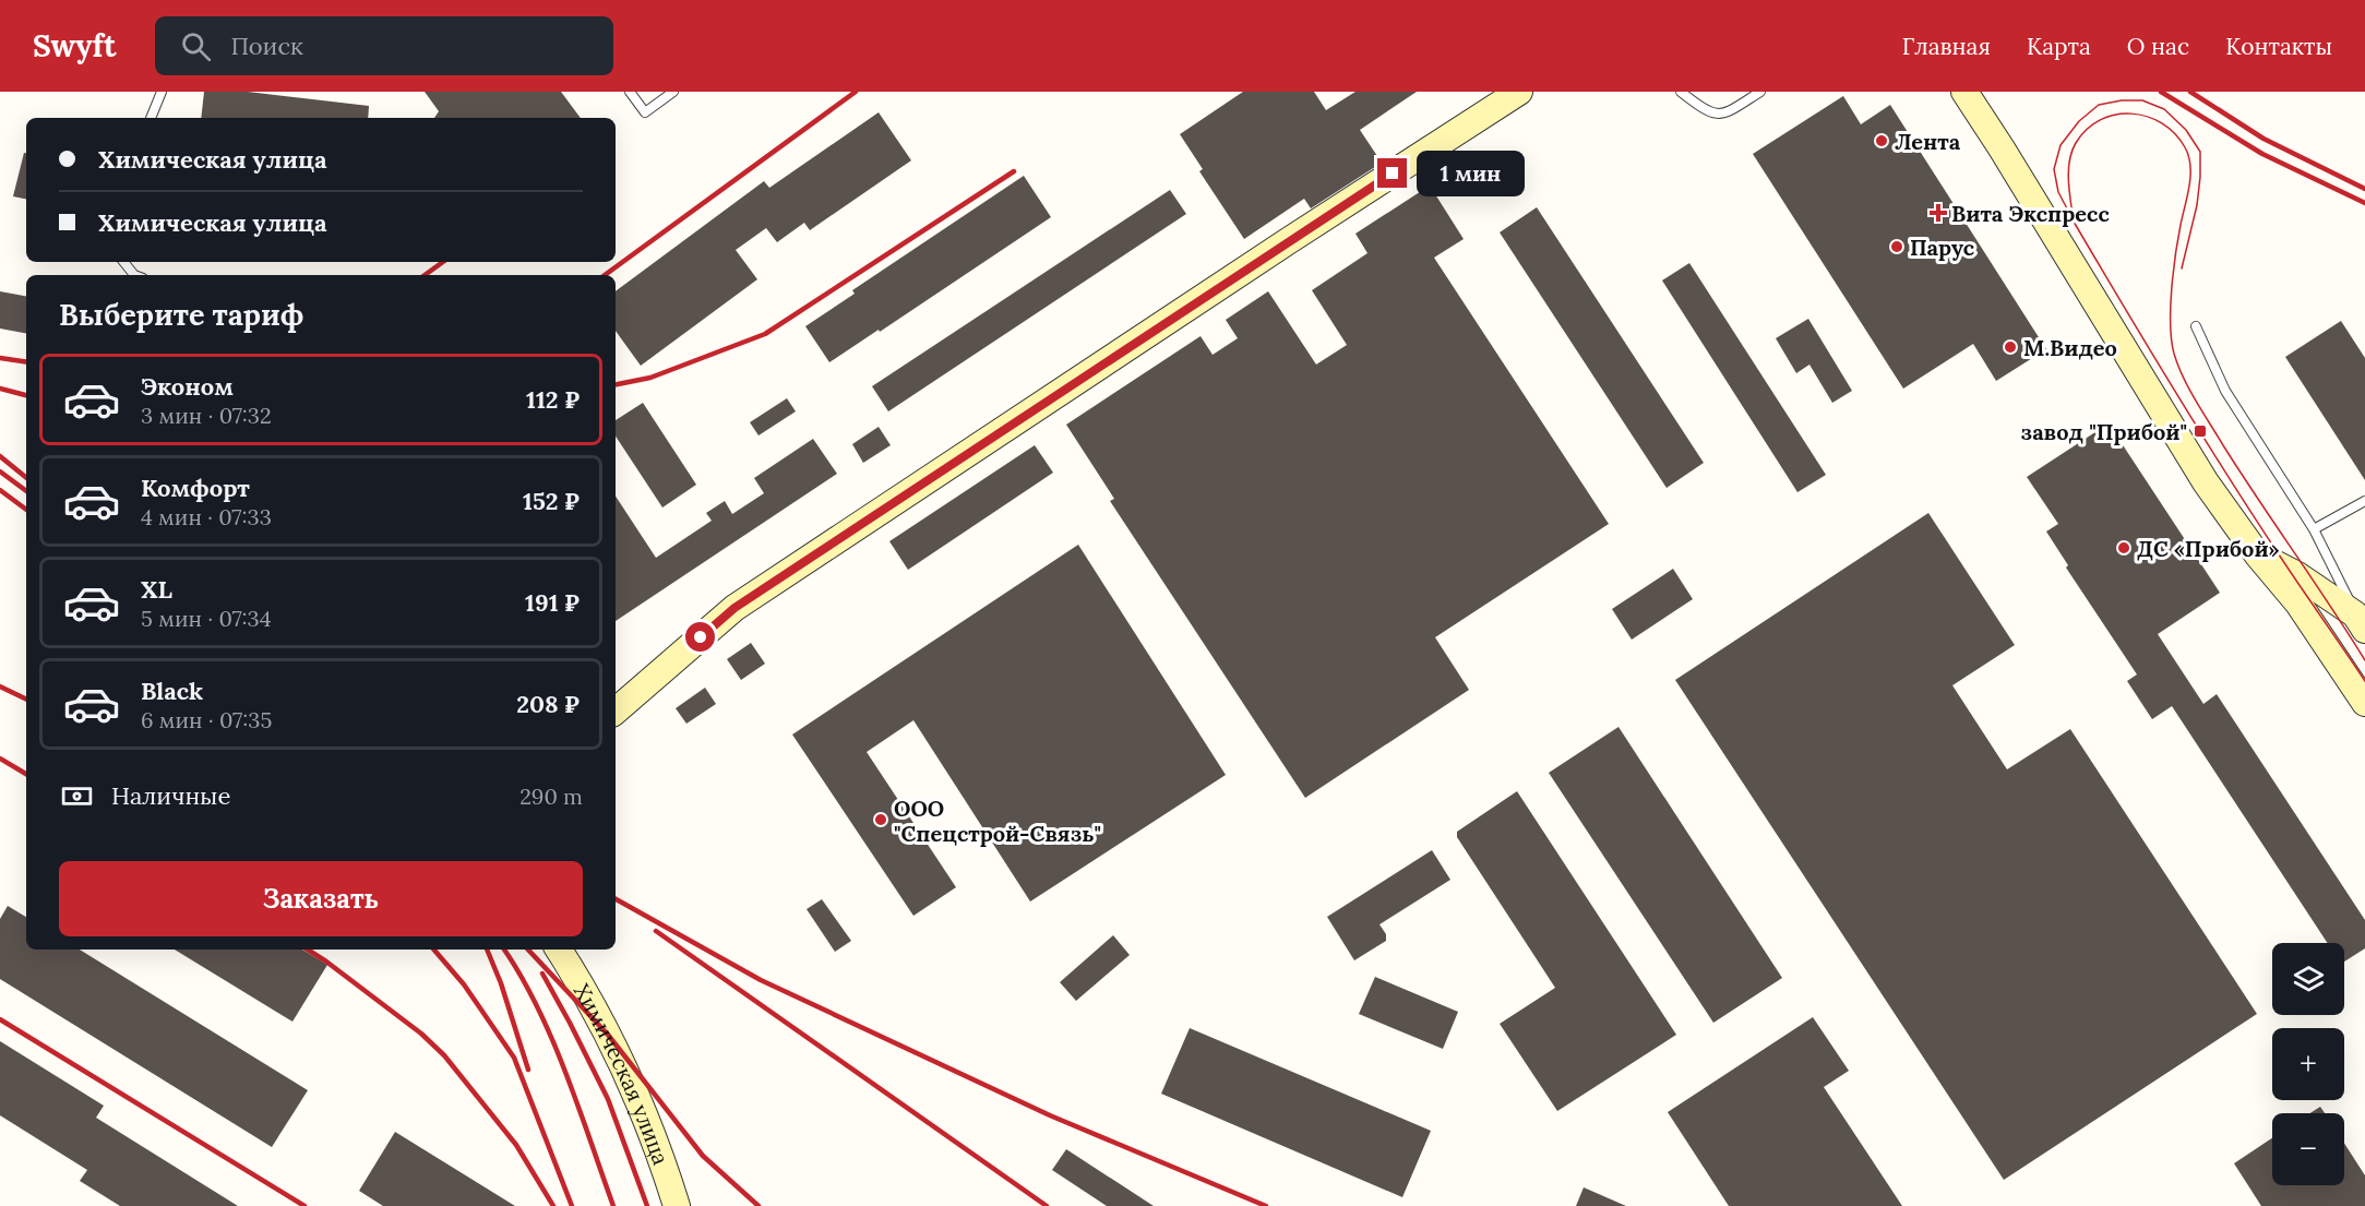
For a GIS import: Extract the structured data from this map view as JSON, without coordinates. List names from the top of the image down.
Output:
{
  "streets": {
    "street": ["Химическая улица"]
  },
  "places": {
    "other": [
      "Лента",
      "Парус",
      "М.Видео",
      "ДC «Прибой»",
      "ООО \"Спецстрой-Связь\""
    ],
    "health": ["Вита Экспресс"],
    "transit": ["завод \"Прибой\""]
  },
  "page": {
    "header": "Swyft",
    "search": "Поиск",
    "nav": [
      "Главная",
      "Карта",
      "О нас",
      "Контакты"
    ],
    "banner": ["Химическая улица", "Химическая улица"],
    "bubble": "1 мин",
    "heading": "Выберите тариф",
    "list": [
      {
        "name": "Эконом",
        "note": "3 мин · 07:32",
        "value": "112 ₽"
      },
      {
        "name": "Комфорт",
        "note": "4 мин · 07:33",
        "value": "152 ₽"
      },
      {
        "name": "XL",
        "note": "5 мин · 07:34",
        "value": "191 ₽"
      },
      {
        "name": "Black",
        "note": "6 мин · 07:35",
        "value": "208 ₽"
      }
    ],
    "pay": ["Наличные", "290 m"],
    "buttons": "Заказать",
    "map_buttons": ["+", "−"]
  }
}
